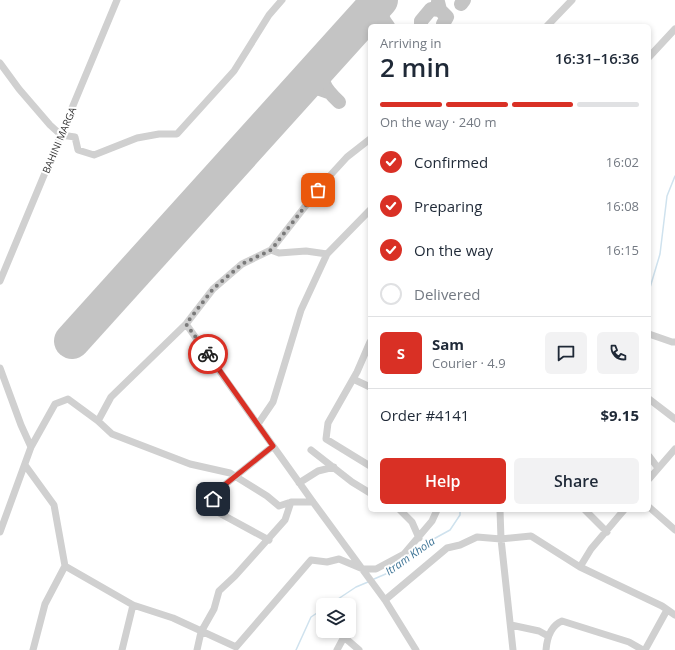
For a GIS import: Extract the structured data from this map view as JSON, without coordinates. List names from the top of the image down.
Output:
{
  "streets": {
    "street": ["BAHINI MARGA"]
  },
  "water": ["Itram Khola"],
  "page": {
    "heading": ["2 min", "Arriving in", "16:31–16:36"],
    "panel": [
      "Sam",
      "Courier · 4.9",
      "Order #4141",
      "$9.15"
    ],
    "bar": "On the way · 240 m",
    "list": [
      ["Confirmed", "16:02"],
      ["Preparing", "16:08"],
      ["On the way", "16:15"],
      "Delivered"
    ],
    "round": "S",
    "buttons": ["Help", "Share"]
  }
}
